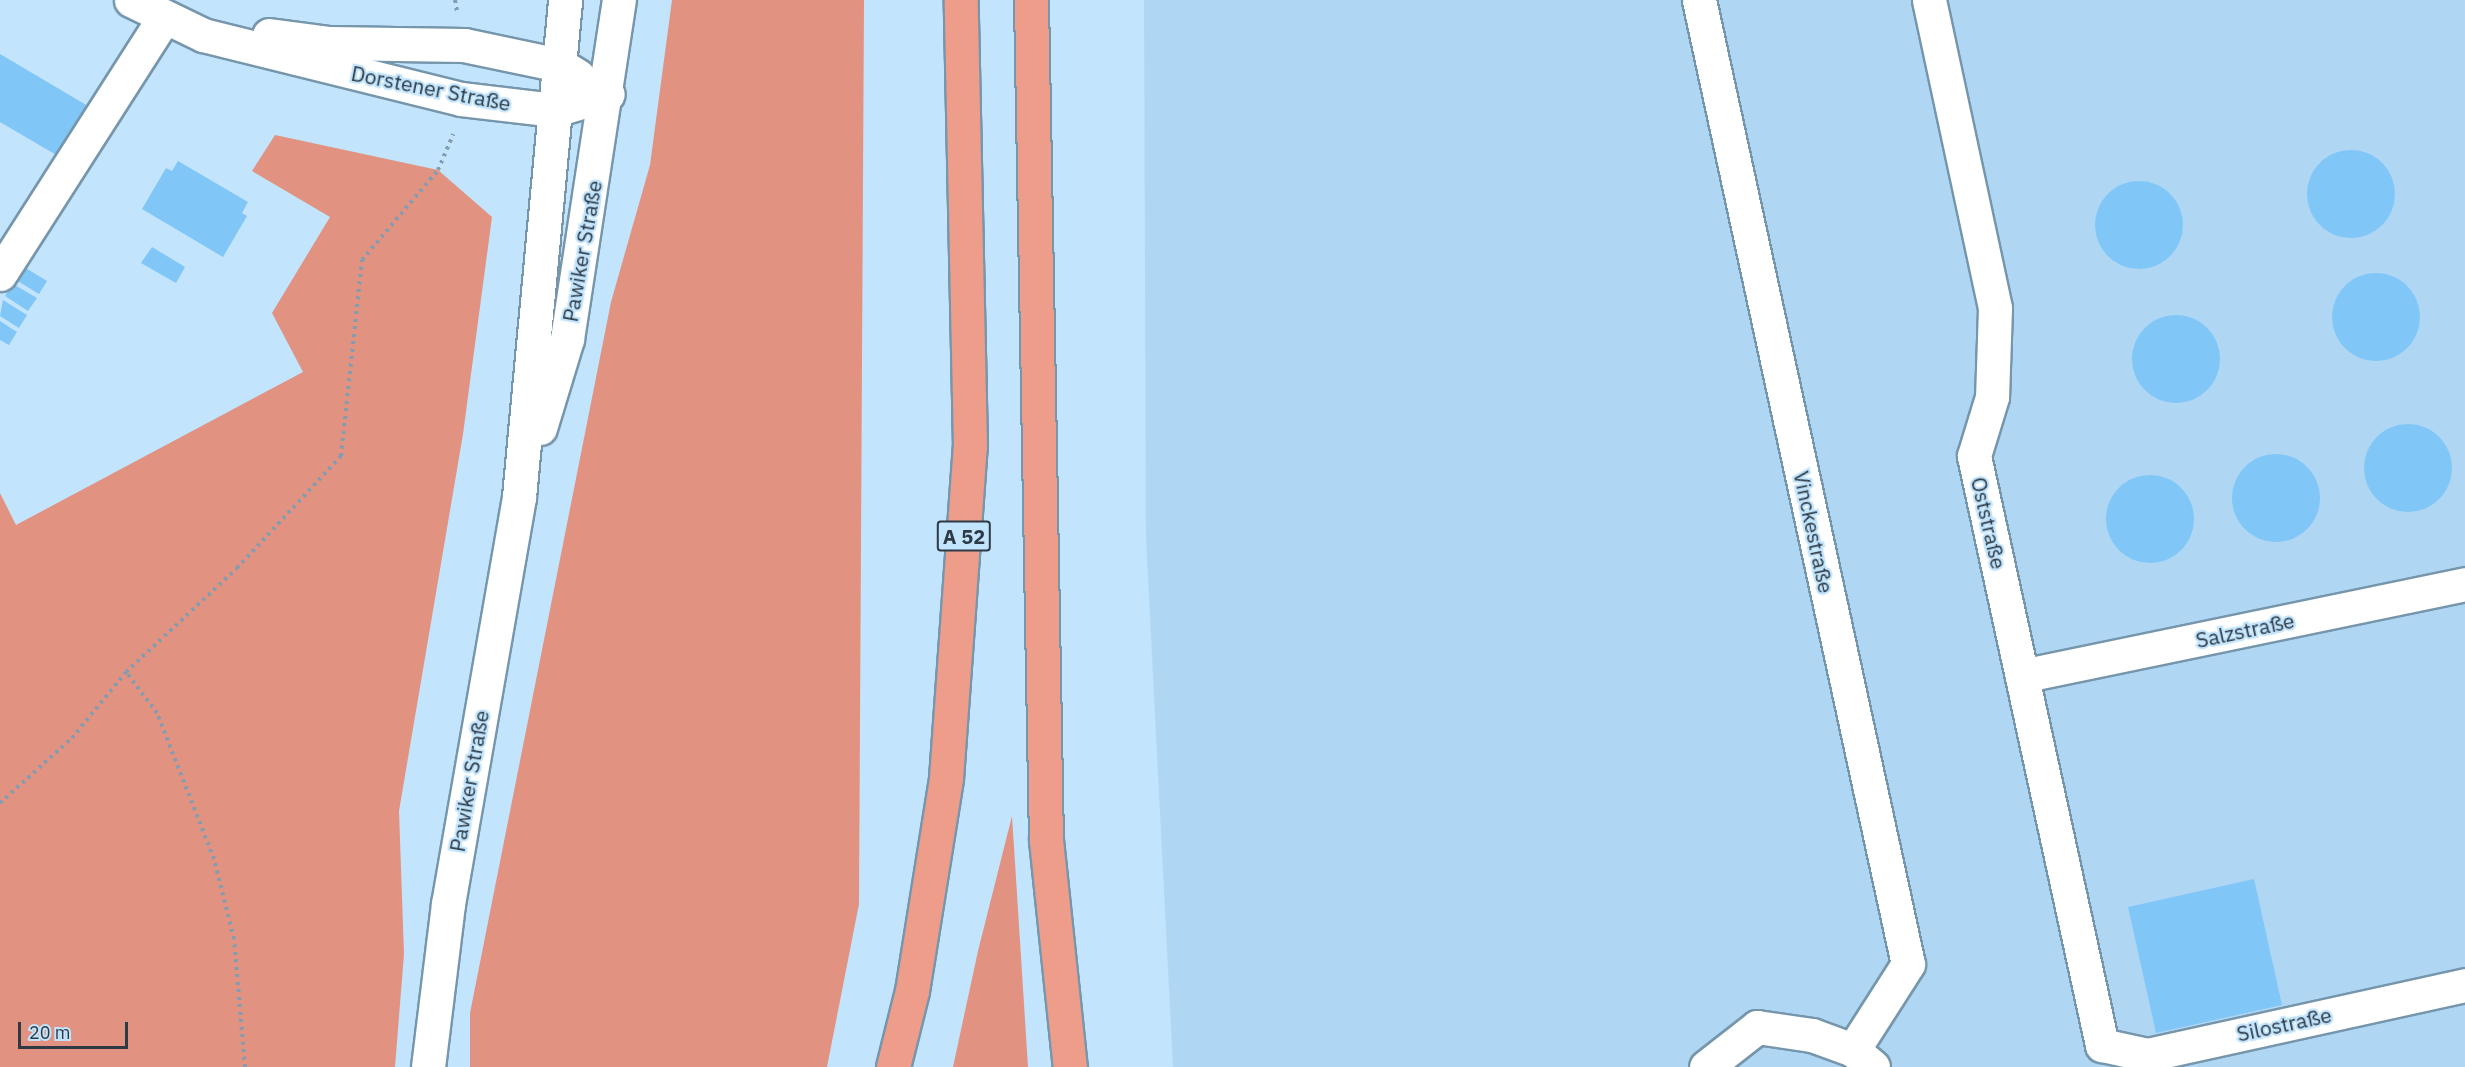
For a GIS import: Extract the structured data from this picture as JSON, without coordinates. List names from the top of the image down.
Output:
{
  "streets": {
    "highway": ["A 52"],
    "street": [
      "Dorstener Straße",
      "Pawiker Straße",
      "Oststraße",
      "Vinckestraße",
      "Salzstraße",
      "Silostraße"
    ]
  },
  "crossings": [
    ["Dorstener Straße", "Pawiker Straße"],
    ["Oststraße", "Salzstraße"],
    ["Oststraße", "Silostraße"]
  ],
  "scale_bar": "20 m"
}
